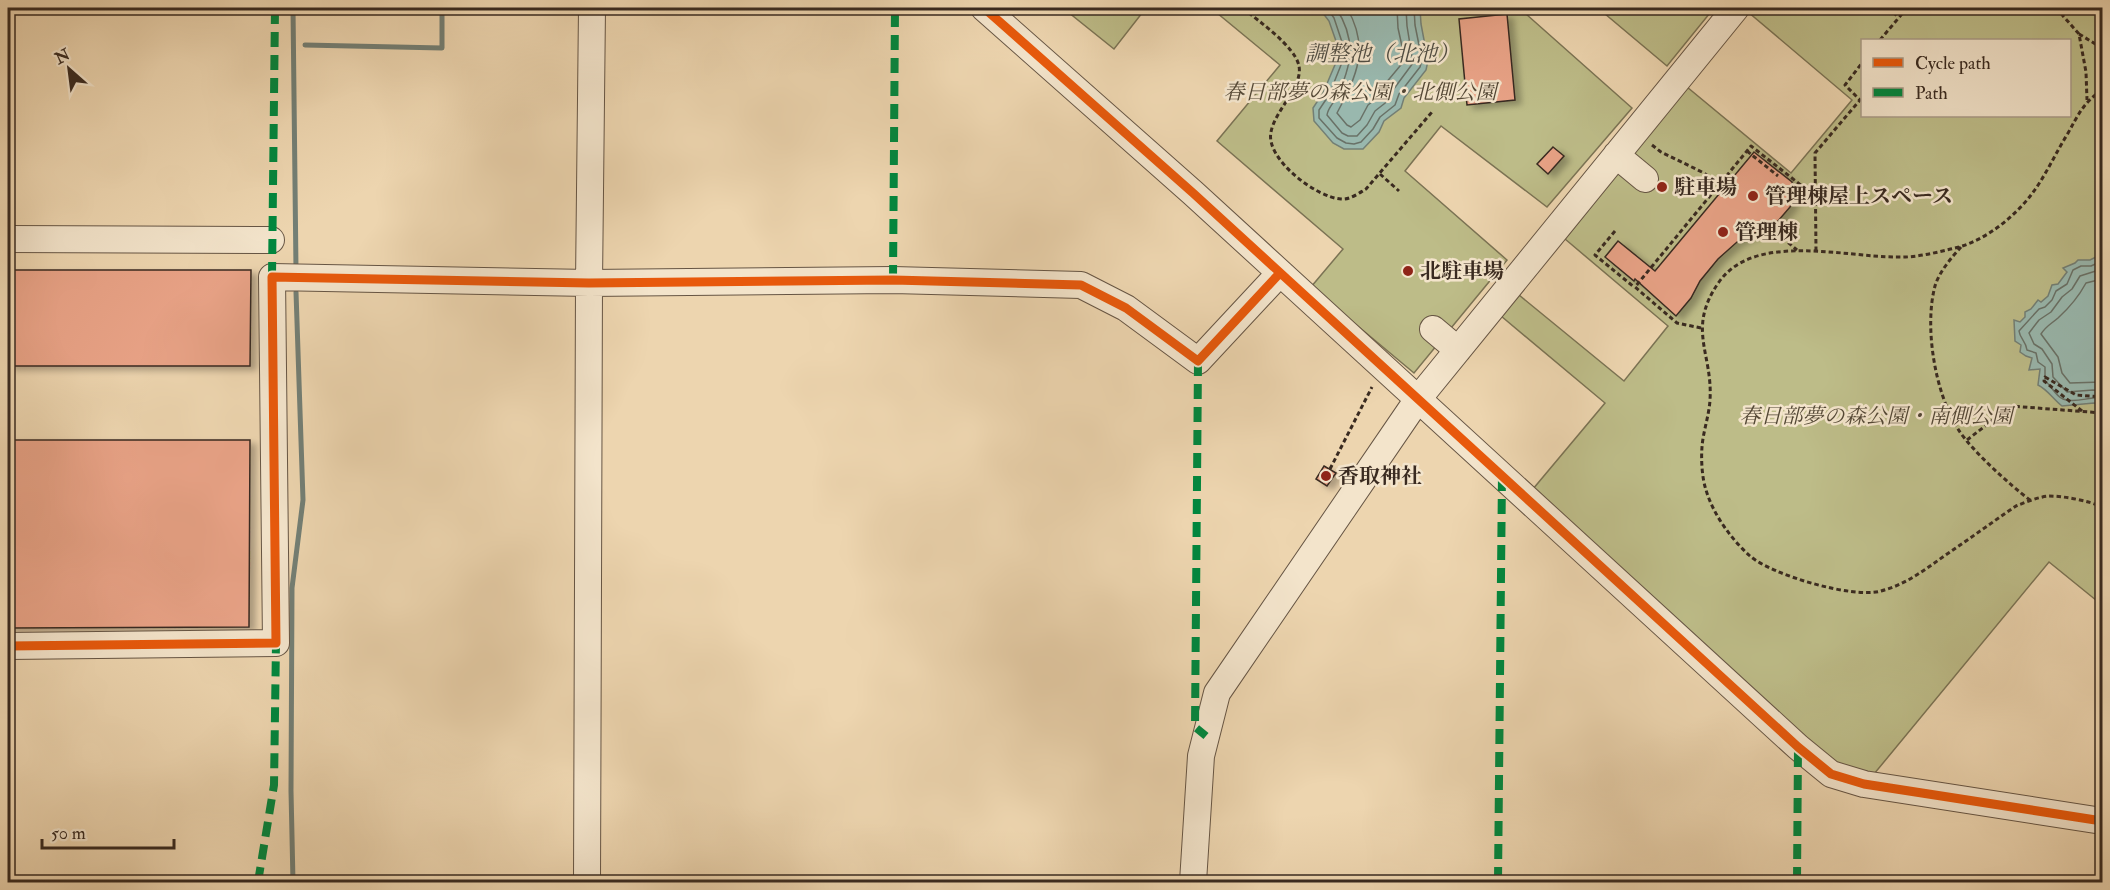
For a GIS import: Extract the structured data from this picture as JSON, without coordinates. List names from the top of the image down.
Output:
{
  "water": ["調整池（北池）"],
  "parks": ["春日部夢の森公園・北側公園", "春日部夢の森公園・南側公園"],
  "places": [
    "駐車場",
    "管理棟屋上スペース",
    "管理棟",
    "北駐車場",
    "香取神社"
  ],
  "legend": ["Cycle path", "Path"],
  "scale_bar": "50 m",
  "north": "top left"
}
